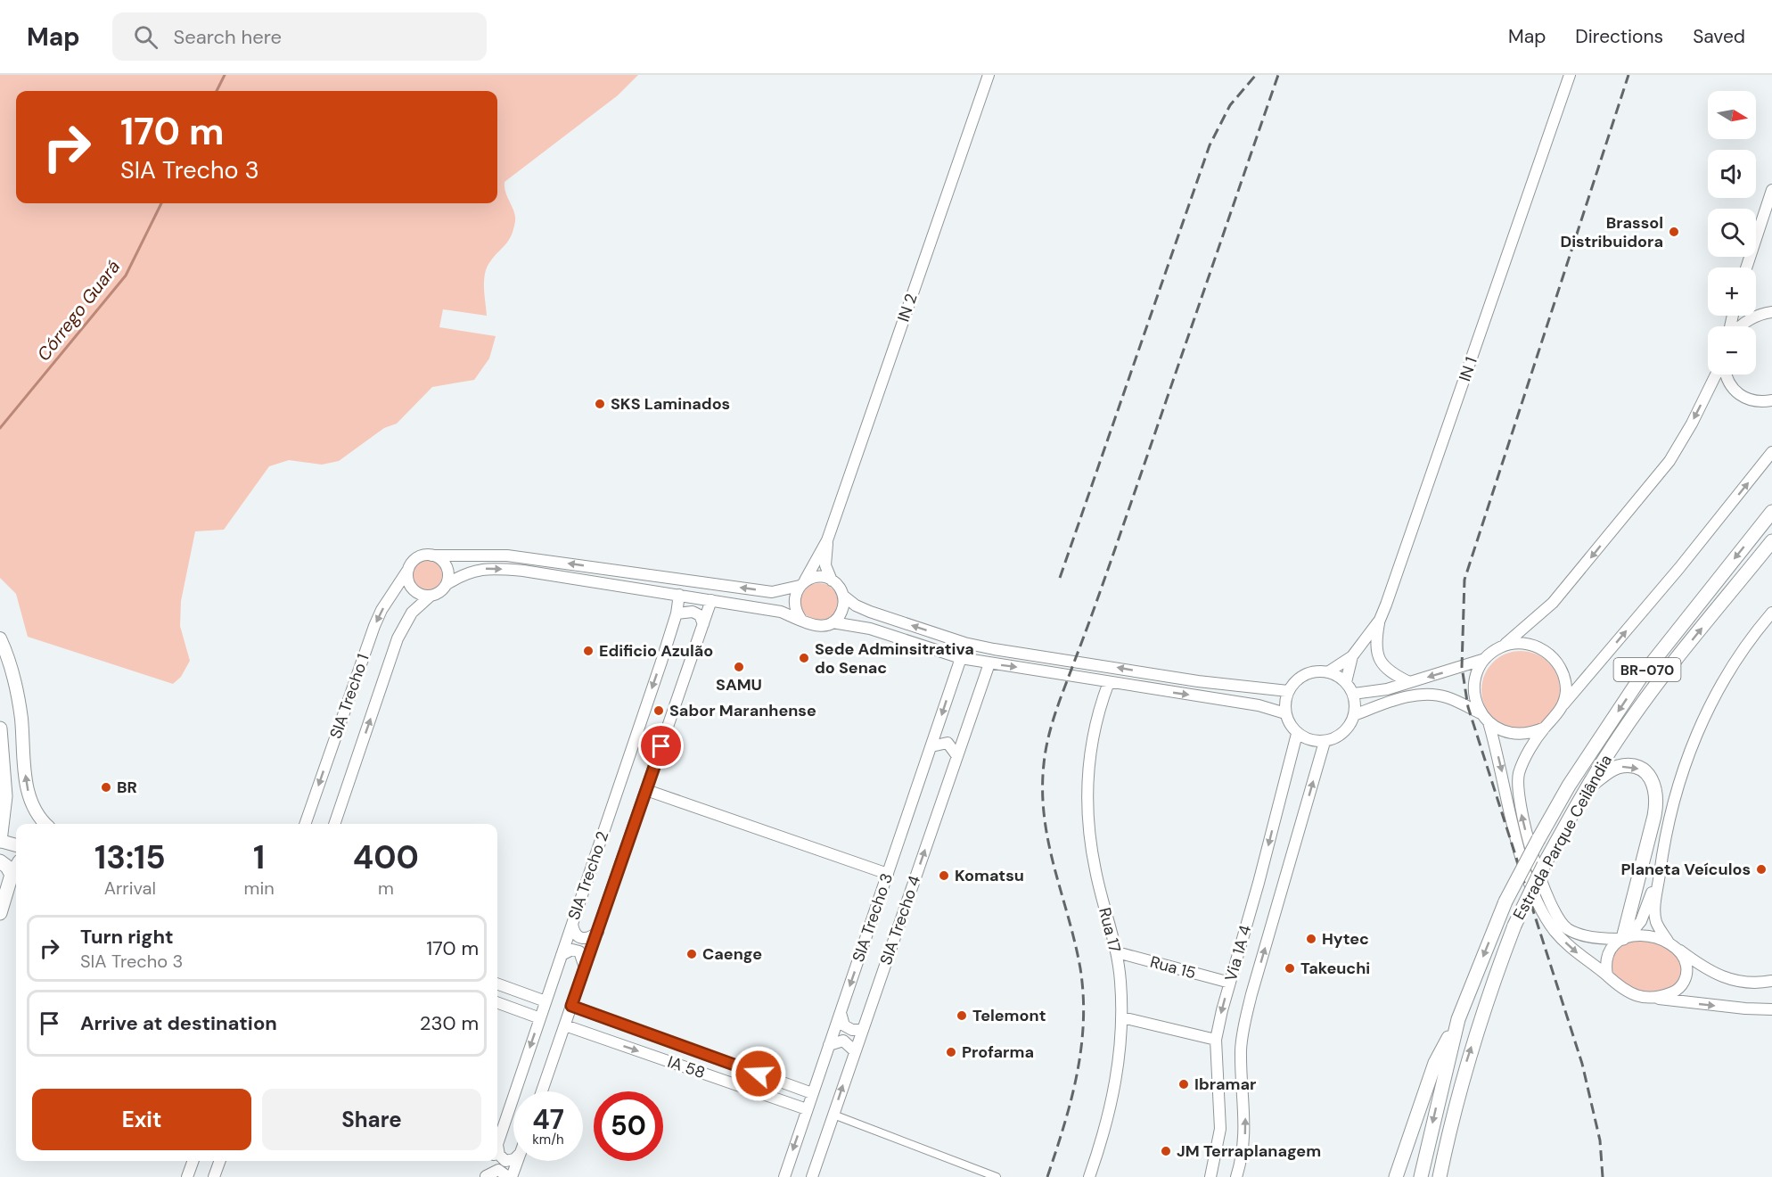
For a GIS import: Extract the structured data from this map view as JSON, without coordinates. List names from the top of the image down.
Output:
{
  "streets": {
    "highway": ["BR-070", "Estrada Parque Ceilândia"],
    "main road": [
      "IN 2",
      "IN 1",
      "SIA Trecho 1",
      "SIA Trecho 2",
      "SIA Trecho 3",
      "SIA Trecho 4",
      "Rua 17",
      "Via 1A 4",
      "Rua 15",
      "IA 58"
    ]
  },
  "crossings": [
    ["IN 1", "Via 1A 4"],
    ["SIA Trecho 3", "IA 58"],
    ["Rua 17", "Rua 15"],
    ["Via 1A 4", "Rua 15"]
  ],
  "one_way": ["SIA Trecho 3", "SIA Trecho 4"],
  "water": ["Córrego Guará"],
  "places": [
    "Brassol Distribuidora",
    "SKS Laminados",
    "Edificio Azulão",
    "Sede Adminsitrativa do Senac",
    "SAMU",
    "Sabor Maranhense",
    "BR",
    "Planeta Veículos",
    "Komatsu",
    "Hytec",
    "Caenge",
    "Takeuchi",
    "Telemont",
    "Profarma",
    "Ibramar",
    "JM Terraplanagem"
  ],
  "north": "right",
  "page": {
    "header": "Map",
    "search": "Search here",
    "nav": ["Map", "Directions", "Saved"],
    "map_buttons": ["+", "−"],
    "turn": ["170 m", "SIA Trecho 3"],
    "eta": [
      "13:15",
      "Arrival",
      "1",
      "min",
      "400",
      "m"
    ],
    "list": [
      {
        "name": "Turn right",
        "note": "SIA Trecho 3",
        "value": "170 m"
      },
      {
        "name": "Arrive at destination",
        "value": "230 m"
      }
    ],
    "buttons": ["Exit", "Share"],
    "speed": "47 km/h",
    "limit": "50"
  }
}
